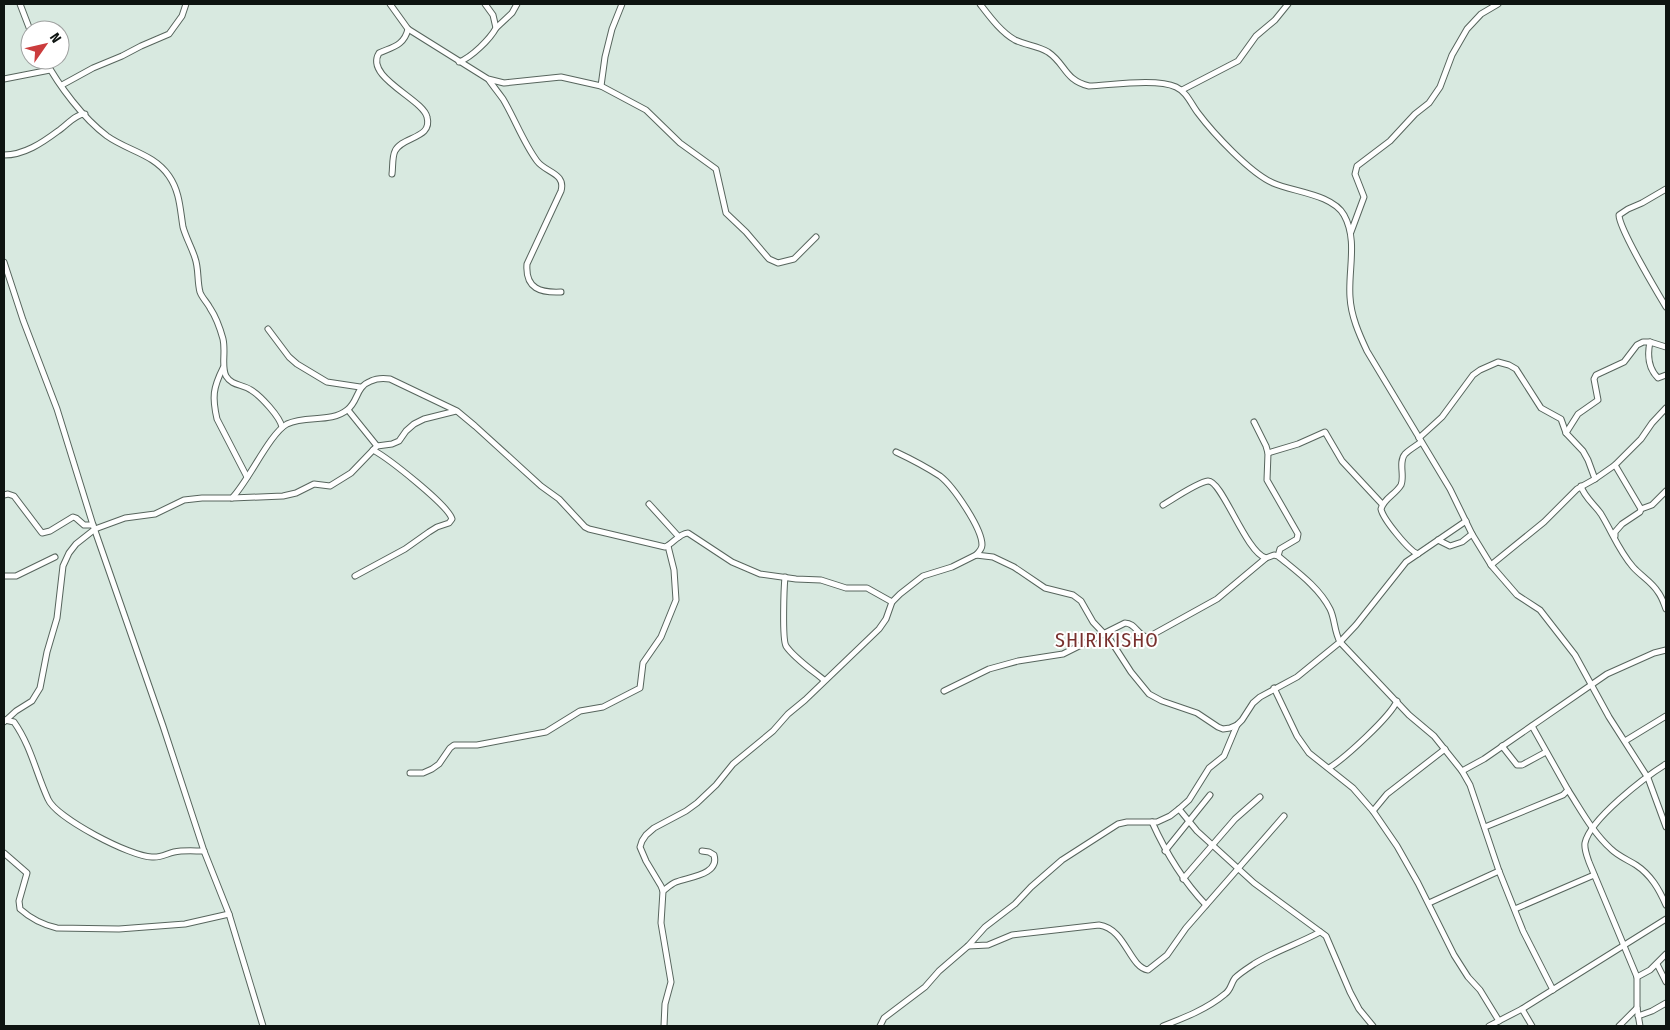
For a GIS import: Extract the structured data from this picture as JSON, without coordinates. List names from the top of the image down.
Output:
{
  "districts": ["SHIRIKISHO"],
  "north": "top right"
}
